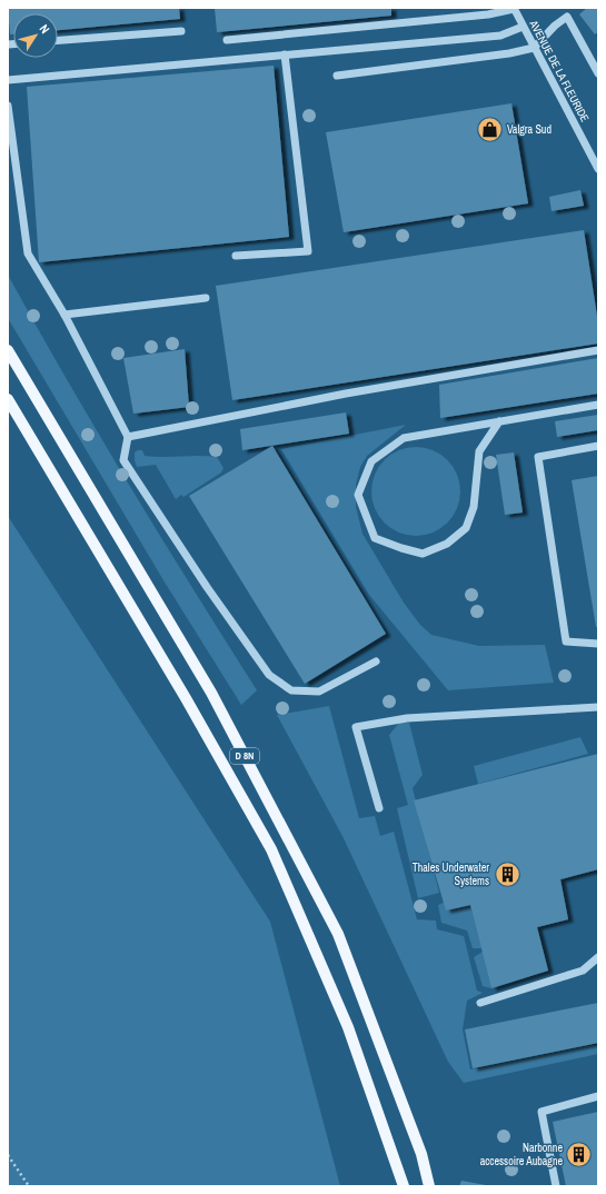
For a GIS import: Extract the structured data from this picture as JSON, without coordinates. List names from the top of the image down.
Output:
{
  "streets": {
    "main road": ["D 8N"],
    "street": ["AVENUE DE LA FLEURIDE"]
  },
  "places": {
    "shop": ["Valgra Sud"],
    "building": ["Thales Underwater Systems", "Narbonne accessoire Aubagne"]
  },
  "north": "top right"
}
